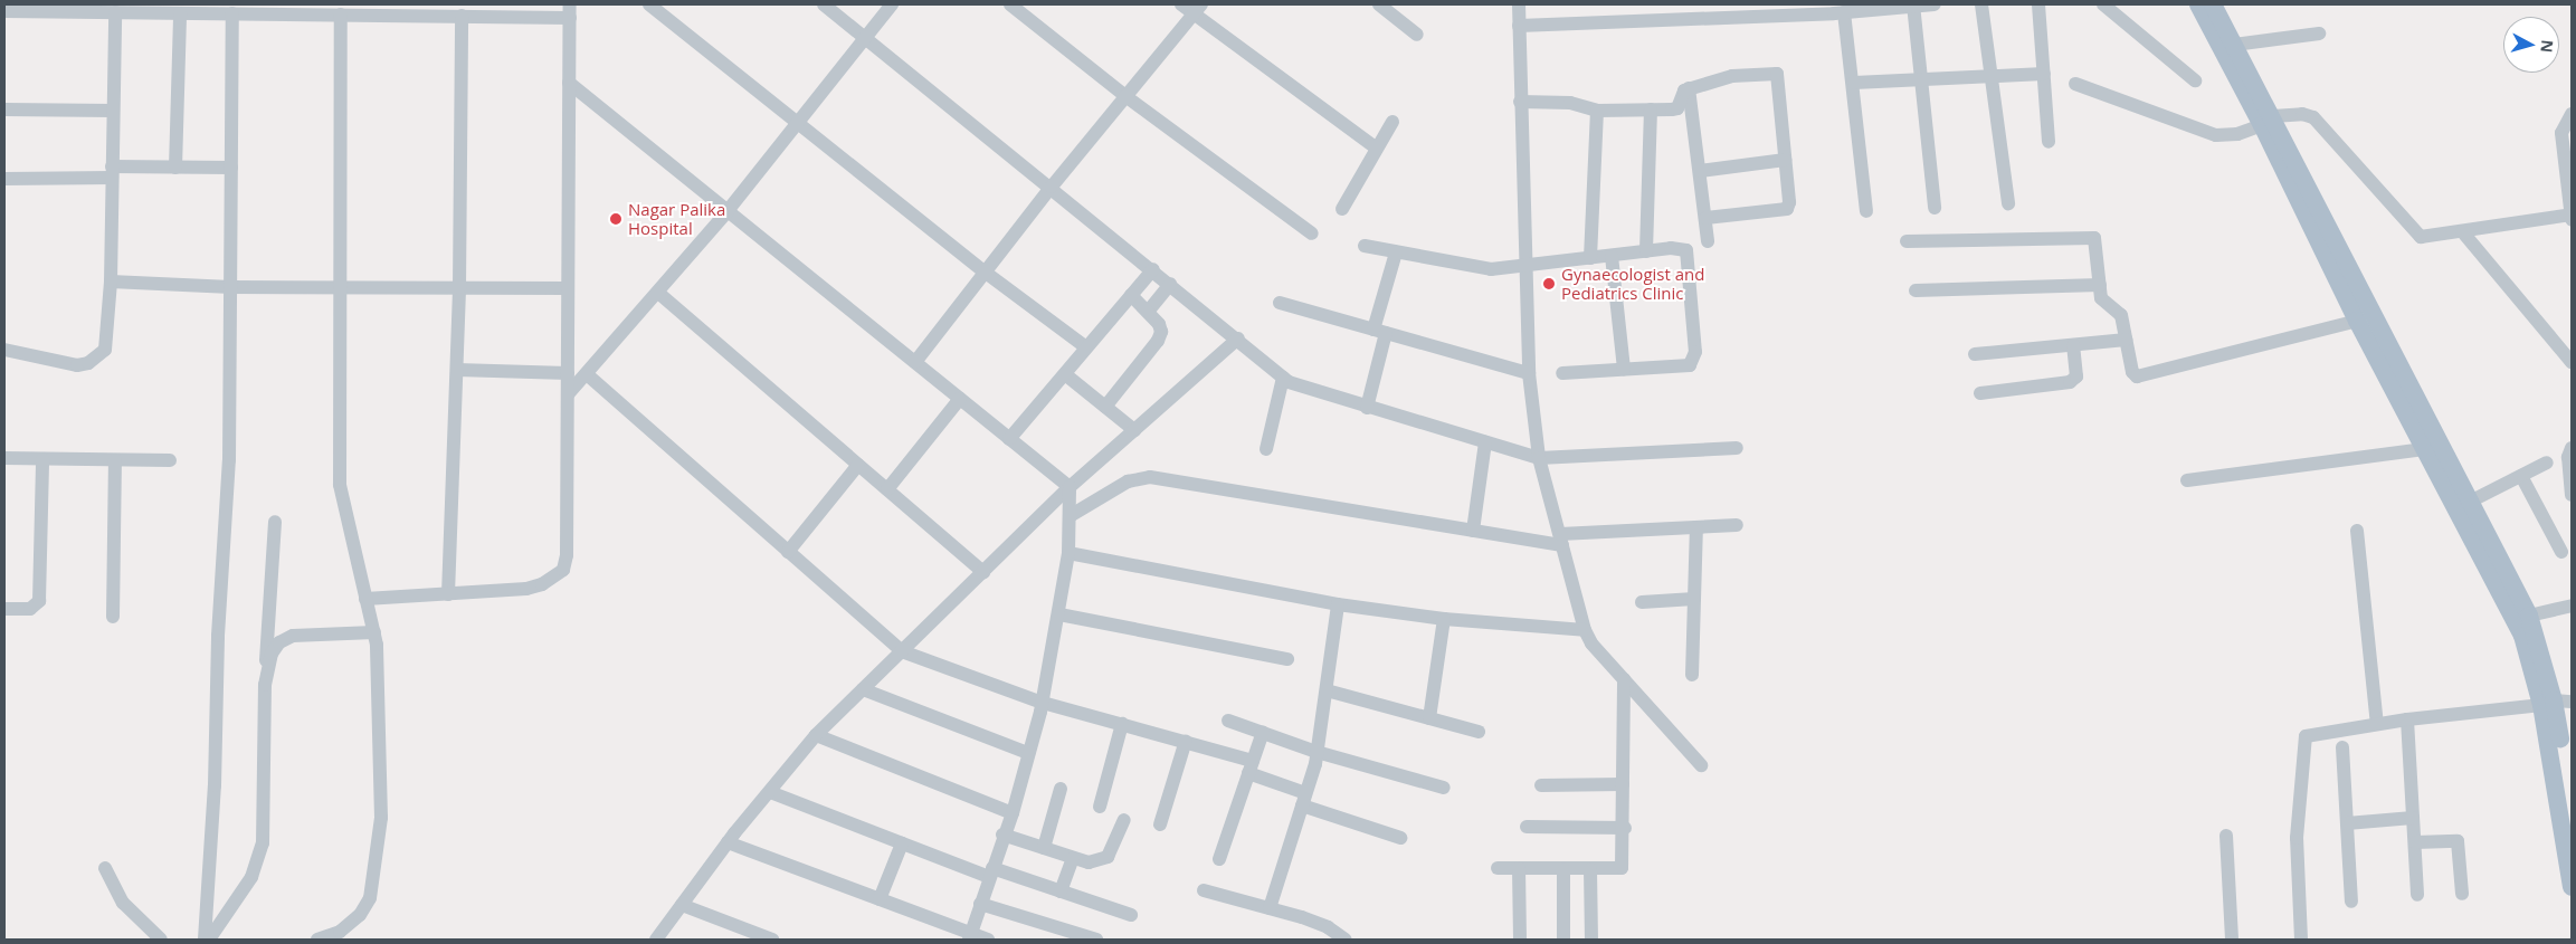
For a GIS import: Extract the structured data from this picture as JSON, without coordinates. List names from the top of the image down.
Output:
{
  "places": ["Nagar Palika Hospital", "Gynaecologist and Pediatrics Clinic"],
  "north": "right"
}
